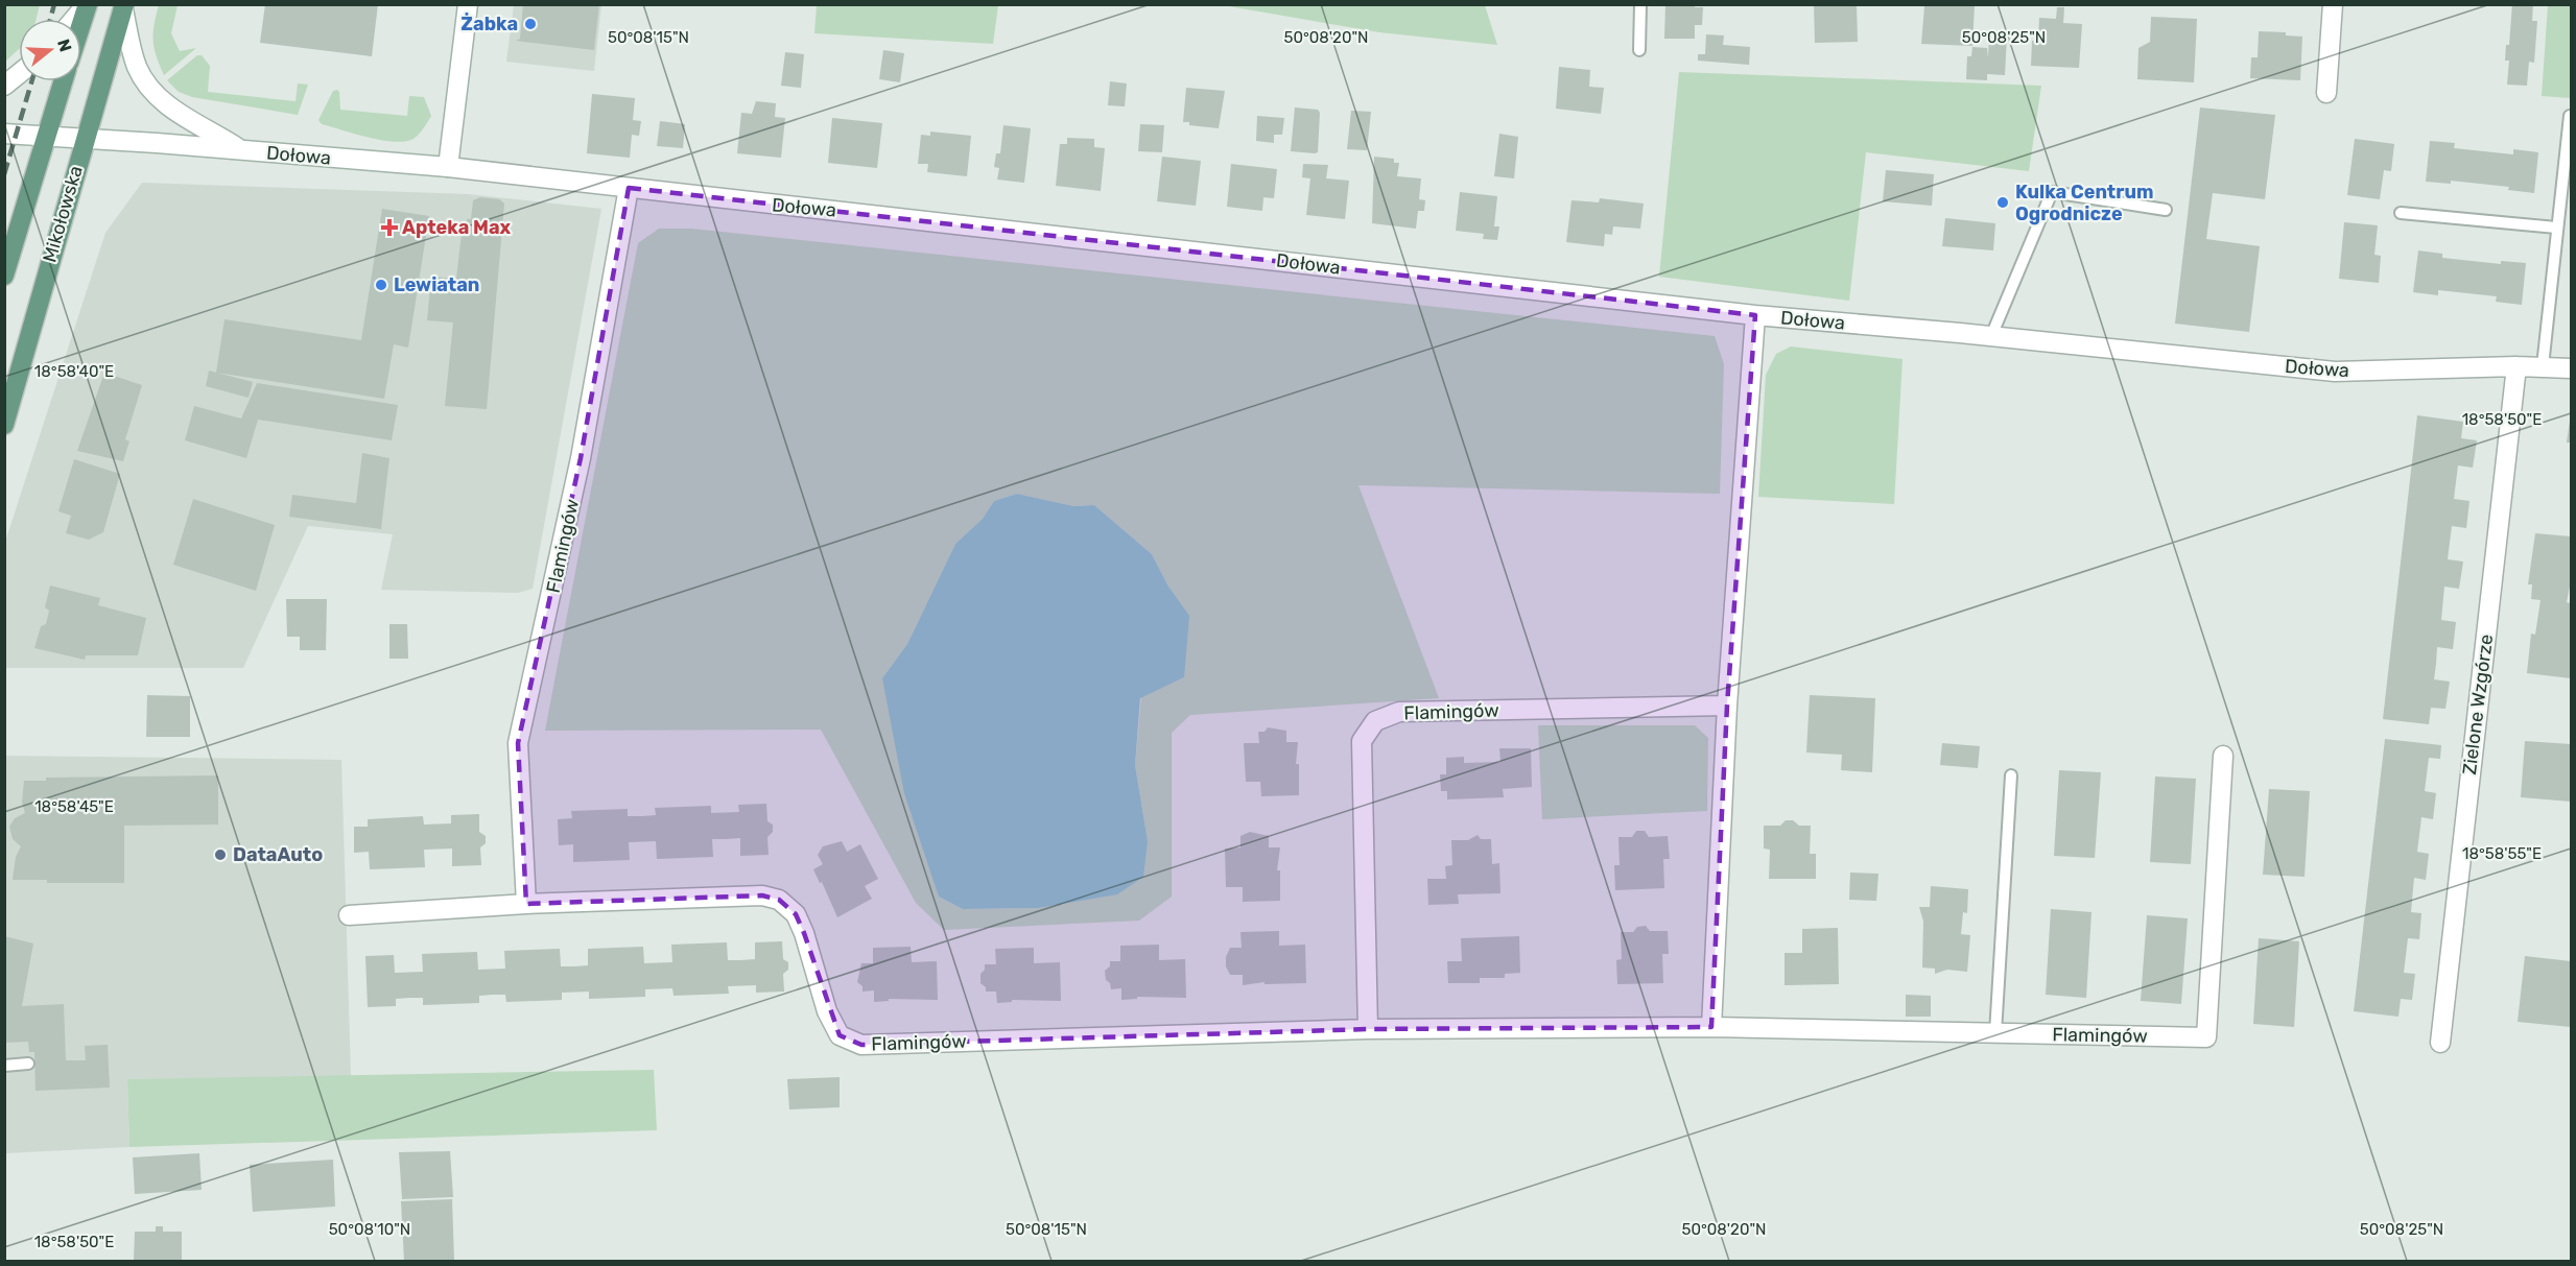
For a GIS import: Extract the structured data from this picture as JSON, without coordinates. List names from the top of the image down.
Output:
{
  "streets": {
    "main road": ["Mikołowska"],
    "street": ["Dołowa", "Flamingów", "Zielone Wzgórze"]
  },
  "crossings": [
    ["Dołowa", "Mikołowska"],
    ["Dołowa", "Flamingów"],
    ["Dołowa", "Zielone Wzgórze"]
  ],
  "places": {
    "other": [
      "Żabka",
      "Kulka Centrum Ogrodnicze",
      "Lewiatan",
      "DataAuto"
    ],
    "health": ["Apteka Max"]
  },
  "north": "right",
  "coordinates": [
    "50°08'15\"N",
    "50°08'20\"N",
    "50°08'25\"N",
    "18°58'40\"E",
    "18°58'50\"E",
    "18°58'45\"E",
    "18°58'55\"E",
    "50°08'10\"N"
  ]
}
